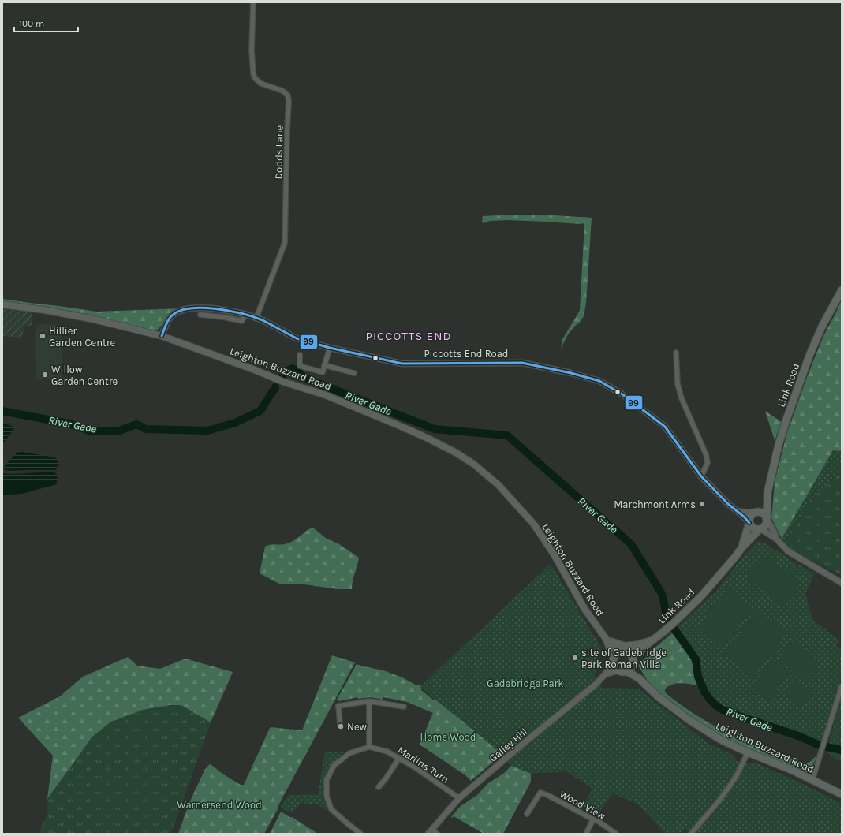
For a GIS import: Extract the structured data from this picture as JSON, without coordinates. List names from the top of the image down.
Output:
{
  "streets": {
    "main road": ["Leighton Buzzard Road", "Link Road"],
    "street": [
      "Dodds Lane",
      "Piccotts End Road",
      "Galley Hill",
      "Marlins Turn",
      "Wood View"
    ]
  },
  "crossings": [
    ["Dodds Lane", "Piccotts End Road"],
    ["Piccotts End Road", "Leighton Buzzard Road"],
    ["Piccotts End Road", "Link Road"],
    ["Leighton Buzzard Road", "Link Road"],
    ["Leighton Buzzard Road", "Galley Hill"],
    ["Link Road", "Galley Hill"],
    ["Galley Hill", "Marlins Turn"]
  ],
  "districts": ["PICCOTTS END"],
  "water": ["River Gade"],
  "parks": ["Gadebridge Park", "Home Wood", "Warnersend Wood"],
  "places": [
    "Hillier Garden Centre",
    "Willow Garden Centre",
    "Marchmont Arms",
    "site of Gadebridge Park Roman Villa",
    "New"
  ],
  "lines": ["transit line 99"],
  "scale_bar": "100 m"
}
